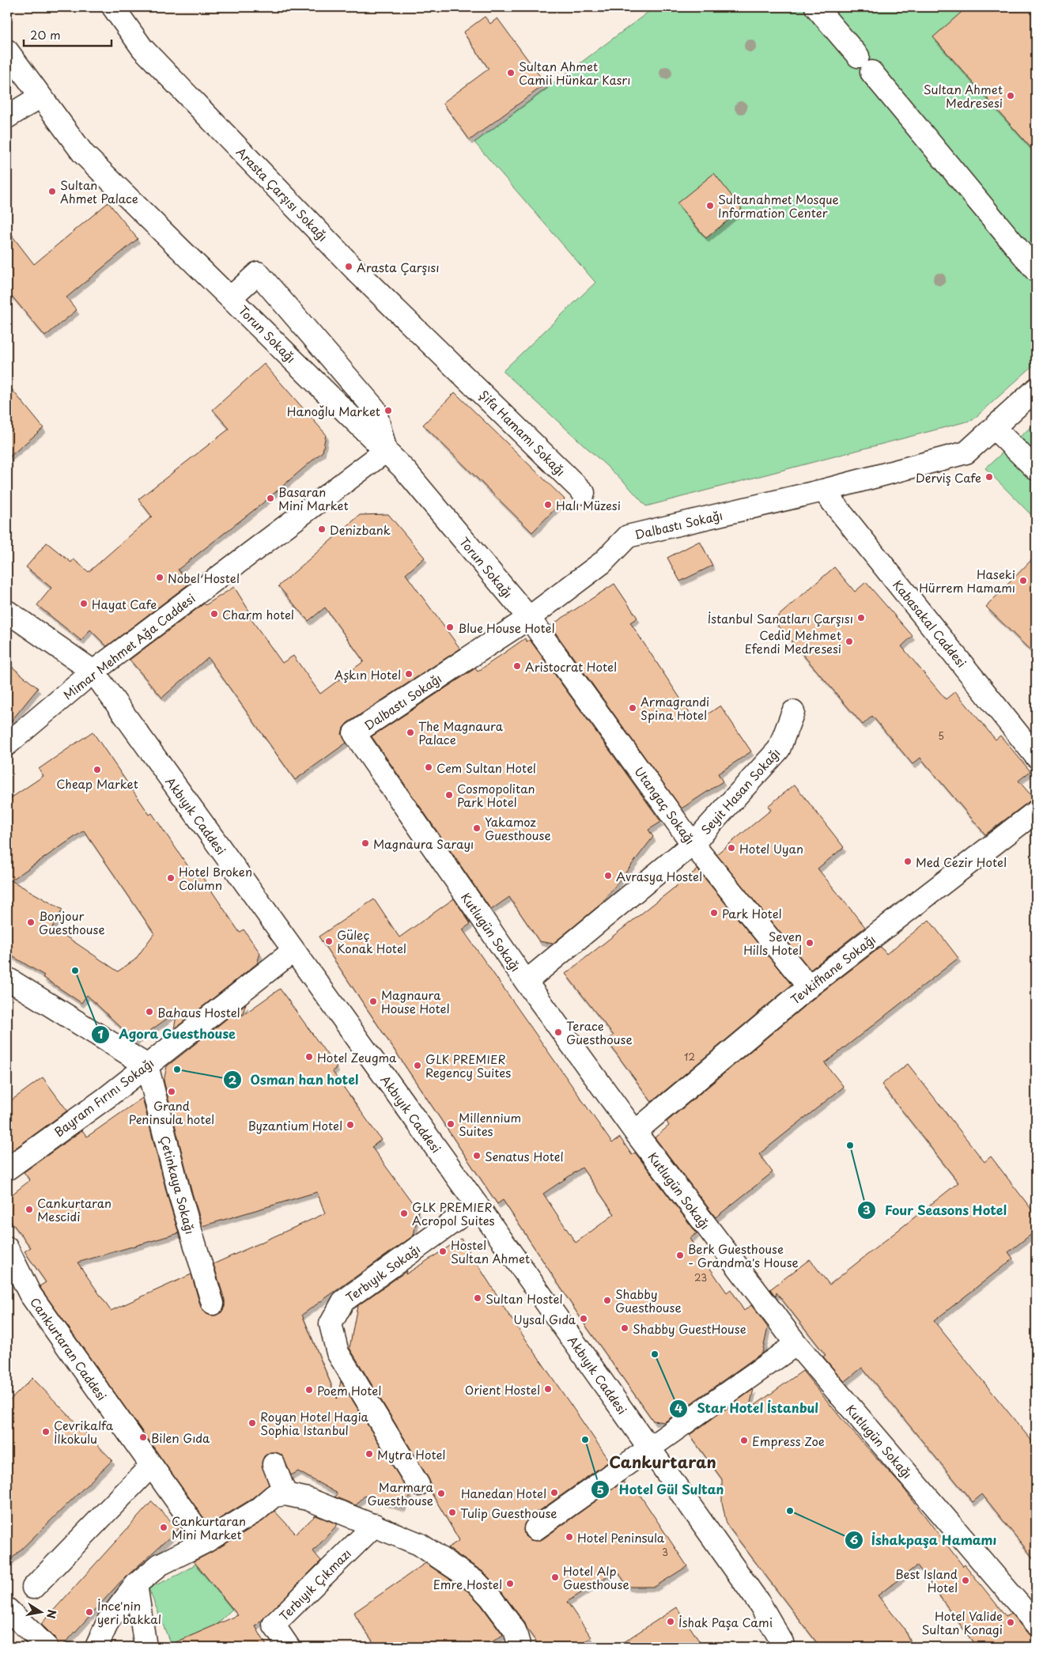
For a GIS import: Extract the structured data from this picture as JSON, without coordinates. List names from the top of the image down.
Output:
{
  "streets": {
    "street": [
      "Arasta Çarşısı Sokağı",
      "Torun Sokağı",
      "Şifa Hamamı Sokağı",
      "Dalbastı Sokağı",
      "Kabasakal Caddesi",
      "Mimar Mehmet Ağa Caddesi",
      "Seyit Hasan Sokağı",
      "Utangaç Sokağı",
      "Akbıyık Caddesi",
      "Kutlugün Sokağı",
      "Tevkifhane Sokağı",
      "Bayram Fırını Sokağı",
      "Çetinkaya Sokağı",
      "Terbıyık Sokağı",
      "Cankurtaran Caddesi",
      "Terbıyık Çıkmazı"
    ]
  },
  "crossings": [
    ["Arasta Çarşısı Sokağı", "Şifa Hamamı Sokağı"],
    ["Torun Sokağı", "Dalbastı Sokağı"],
    ["Torun Sokağı", "Mimar Mehmet Ağa Caddesi"],
    ["Torun Sokağı", "Utangaç Sokağı"],
    ["Dalbastı Sokağı", "Kabasakal Caddesi"],
    ["Dalbastı Sokağı", "Utangaç Sokağı"],
    ["Dalbastı Sokağı", "Kutlugün Sokağı"],
    ["Mimar Mehmet Ağa Caddesi", "Akbıyık Caddesi"],
    ["Seyit Hasan Sokağı", "Utangaç Sokağı"],
    ["Seyit Hasan Sokağı", "Kutlugün Sokağı"],
    ["Utangaç Sokağı", "Tevkifhane Sokağı"],
    ["Akbıyık Caddesi", "Bayram Fırını Sokağı"],
    ["Akbıyık Caddesi", "Terbıyık Sokağı"],
    ["Kutlugün Sokağı", "Tevkifhane Sokağı"],
    ["Bayram Fırını Sokağı", "Çetinkaya Sokağı"]
  ],
  "districts": ["Cankurtaran"],
  "places": [
    "Sultan Ahmet Camii Hünkar Kasrı",
    "Sultan Ahmet Medresesi",
    "Sultan Ahmet Palace",
    "Sultanahmet Mosque Information Center",
    "Arasta Çarşısı",
    "Hanoğlu Market",
    "Derviş Cafe",
    "Basaran Mini Market",
    "Halı Müzesi",
    "Denizbank",
    "Nobel Hostel",
    "Haseki Hürrem Hamamı",
    "Hayat Cafe",
    "Charm hotel",
    "İstanbul Sanatları Çarşısı",
    "Blue House Hotel",
    "Cedid Mehmet Efendi Medresesi",
    "Aristocrat Hotel",
    "Aşkın Hotel",
    "Armagrandi Spina Hotel",
    "The Magnaura Palace",
    "Cem Sultan Hotel",
    "Cheap Market",
    "Cosmopolitan Park Hotel",
    "Yakamoz Guesthouse",
    "Magnaura Sarayı",
    "Hotel Uyan",
    "Med Cezir Hotel",
    "Avrasya Hostel",
    "Hotel Broken Column",
    "Park Hotel",
    "Bonjour Guesthouse",
    "Güleç Konak Hotel",
    "Seven Hills Hotel",
    "Agora Guesthouse",
    "Magnaura House Hotel",
    "Bahaus Hostel",
    "Terace Guesthouse",
    "Hotel Zeugma",
    "GLK PREMIER Regency Suites",
    "Osman han hotel",
    "Grand Peninsula hotel",
    "Millennium Suites",
    "Byzantium Hotel",
    "Four Seasons Hotel",
    "Senatus Hotel",
    "Cankurtaran Mescidi",
    "GLK PREMIER Acropol Suites",
    "Hostel Sultan Ahmet",
    "Berk Guesthouse - Grandma's House",
    "Sultan Hostel",
    "Shabby Guesthouse",
    "Uysal Gıda",
    "Shabby GuestHouse",
    "Star Hotel İstanbul",
    "Orient Hostel",
    "Poem Hotel",
    "Royan Hotel Hagia Sophia Istanbul",
    "Çevrikalfa İlkokulu",
    "Bilen Gıda",
    "Hotel Gül Sultan",
    "Empress Zoe",
    "Mytra Hotel",
    "Hanedan Hotel",
    "Marmara Guesthouse",
    "İshakpaşa Hamamı",
    "Tulip Guesthouse",
    "Cankurtaran Mini Market",
    "Hotel Peninsula",
    "Hotel Alp Guesthouse",
    "Best Island Hotel",
    "Emre Hostel",
    "İnce'nin yeri bakkal",
    "İshak Paşa Cami",
    "Hotel Valide Sultan Konagi"
  ],
  "house_numbers": [
    "5",
    "12",
    "23",
    "3"
  ],
  "scale_bar": "20 m",
  "north": "right"
}
